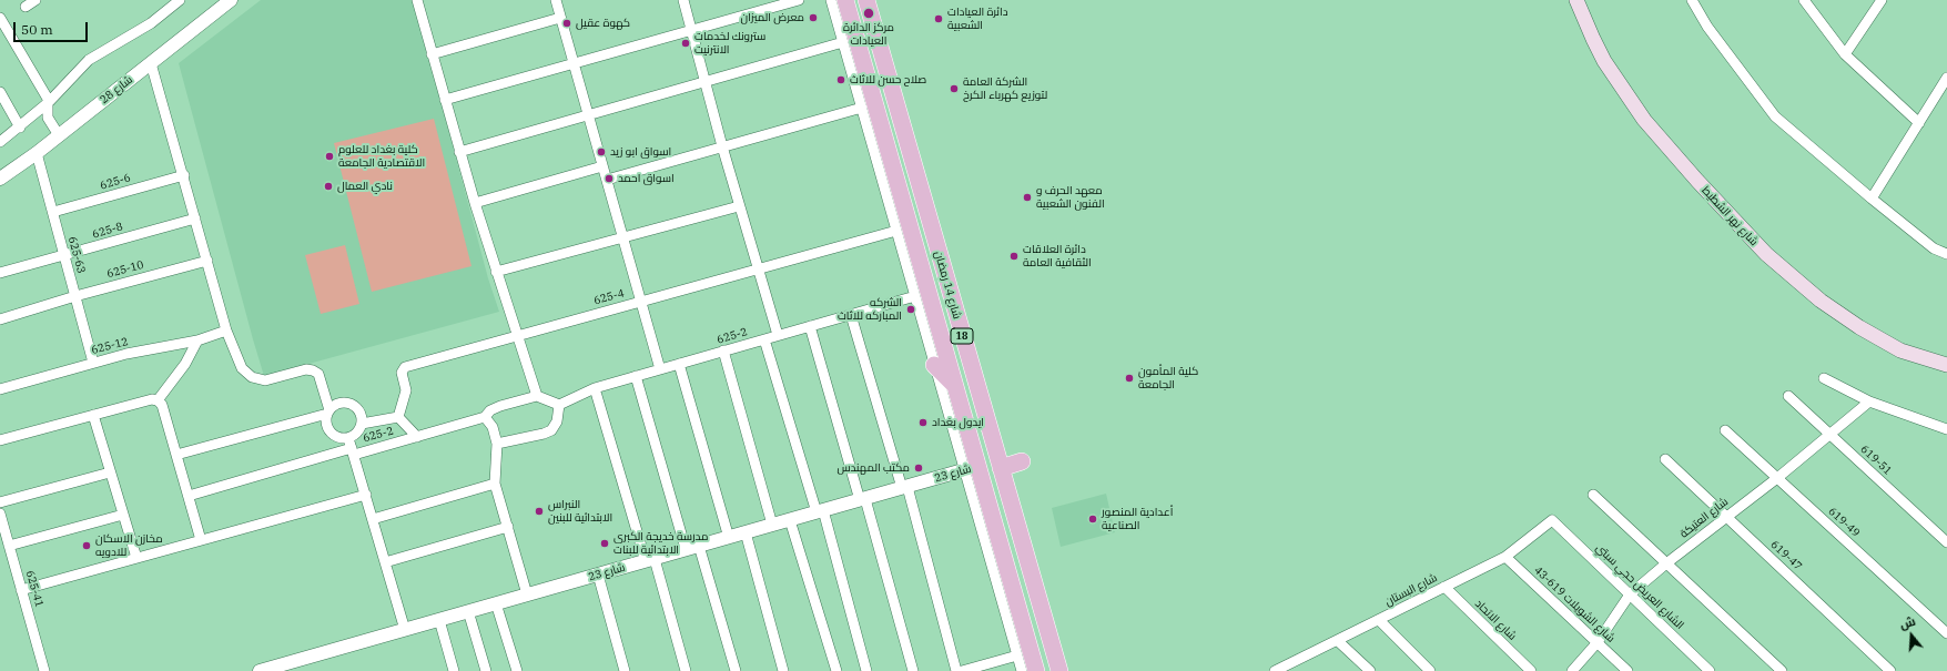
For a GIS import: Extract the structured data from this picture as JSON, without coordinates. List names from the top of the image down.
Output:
{
  "streets": {
    "main road": ["شارع نهر الشطيط", "شارع 14 رمضان", "18"],
    "street": [
      "شارع 28",
      "625-6",
      "625-8",
      "625-63",
      "625-10",
      "625-4",
      "625-2",
      "625-12",
      "619-51",
      "شارع 23",
      "شارع العتيکة",
      "619-49",
      "619-47",
      "الشارع العريض حجي سبتي",
      "625-41",
      "شارع البستان",
      "شارع الشويلات 619-43",
      "شارع الاتحاد"
    ]
  },
  "crossings": [
    ["شارع 28", "625-63"],
    ["625-6", "625-63"],
    ["625-8", "625-63"],
    ["625-63", "625-10"],
    ["625-63", "625-12"],
    ["شارع 14 رمضان", "شارع 23"],
    ["619-51", "شارع العتيکة"],
    ["شارع العتيکة", "619-49"],
    ["شارع العتيکة", "619-47"],
    ["شارع العتيکة", "الشارع العريض حجي سبتي"],
    ["شارع العتيکة", "شارع الشويلات 619-43"],
    ["الشارع العريض حجي سبتي", "شارع البستان"],
    ["شارع البستان", "شارع الشويلات 619-43"],
    ["شارع البستان", "شارع الاتحاد"]
  ],
  "places": [
    "مركز الدائرة العيادات",
    "معرض الميزان",
    "دائرة العيادات الشعبية",
    "كهوة عقيل",
    "سترونك لخدمات الانترنيت",
    "صلاح حسن للاثاث",
    "الشركة العامة لتوزيع كهرباء الكرخ",
    "اسواق ابو زيد",
    "كلية بغداد للعلوم الاقتصادية الجامعة",
    "اسواق احمد",
    "نادي العمال",
    "معهد الحرف و الفنون الشعبية",
    "دائرة العلاقات الثقافية العامة",
    "الشركه المباركه للاثاث",
    "كلية المأمون الجامعة",
    "ايدول بغداد",
    "مكتب المهندس",
    "النبراس الابتدائية للبنين",
    "أعدادية المنصور الصناعية",
    "مدرسة خديجة الكبرى الابتدائية للبنات",
    "مخازن الاسكان للادويه"
  ],
  "scale_bar": "50 m",
  "north": "top"
}
